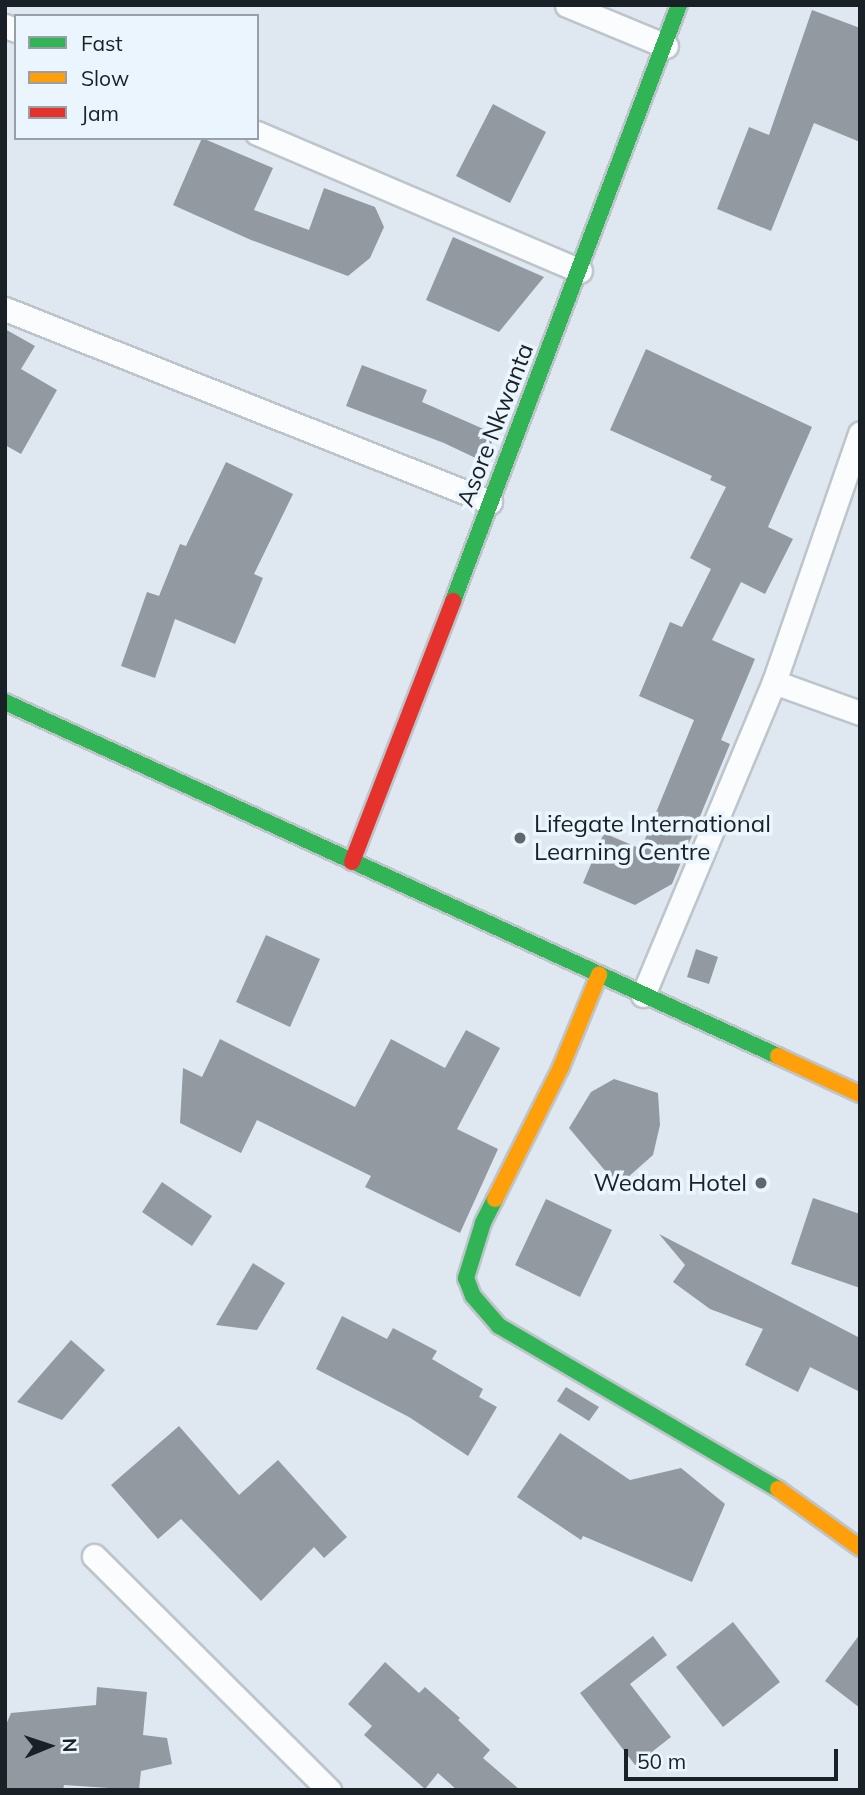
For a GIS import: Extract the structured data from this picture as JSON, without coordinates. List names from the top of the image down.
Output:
{
  "streets": {
    "street": ["Asore Nkwanta"]
  },
  "places": ["Lifegate International Learning Centre", "Wedam Hotel"],
  "legend": ["Fast", "Slow", "Jam"],
  "scale_bar": "50 m",
  "north": "right"
}
